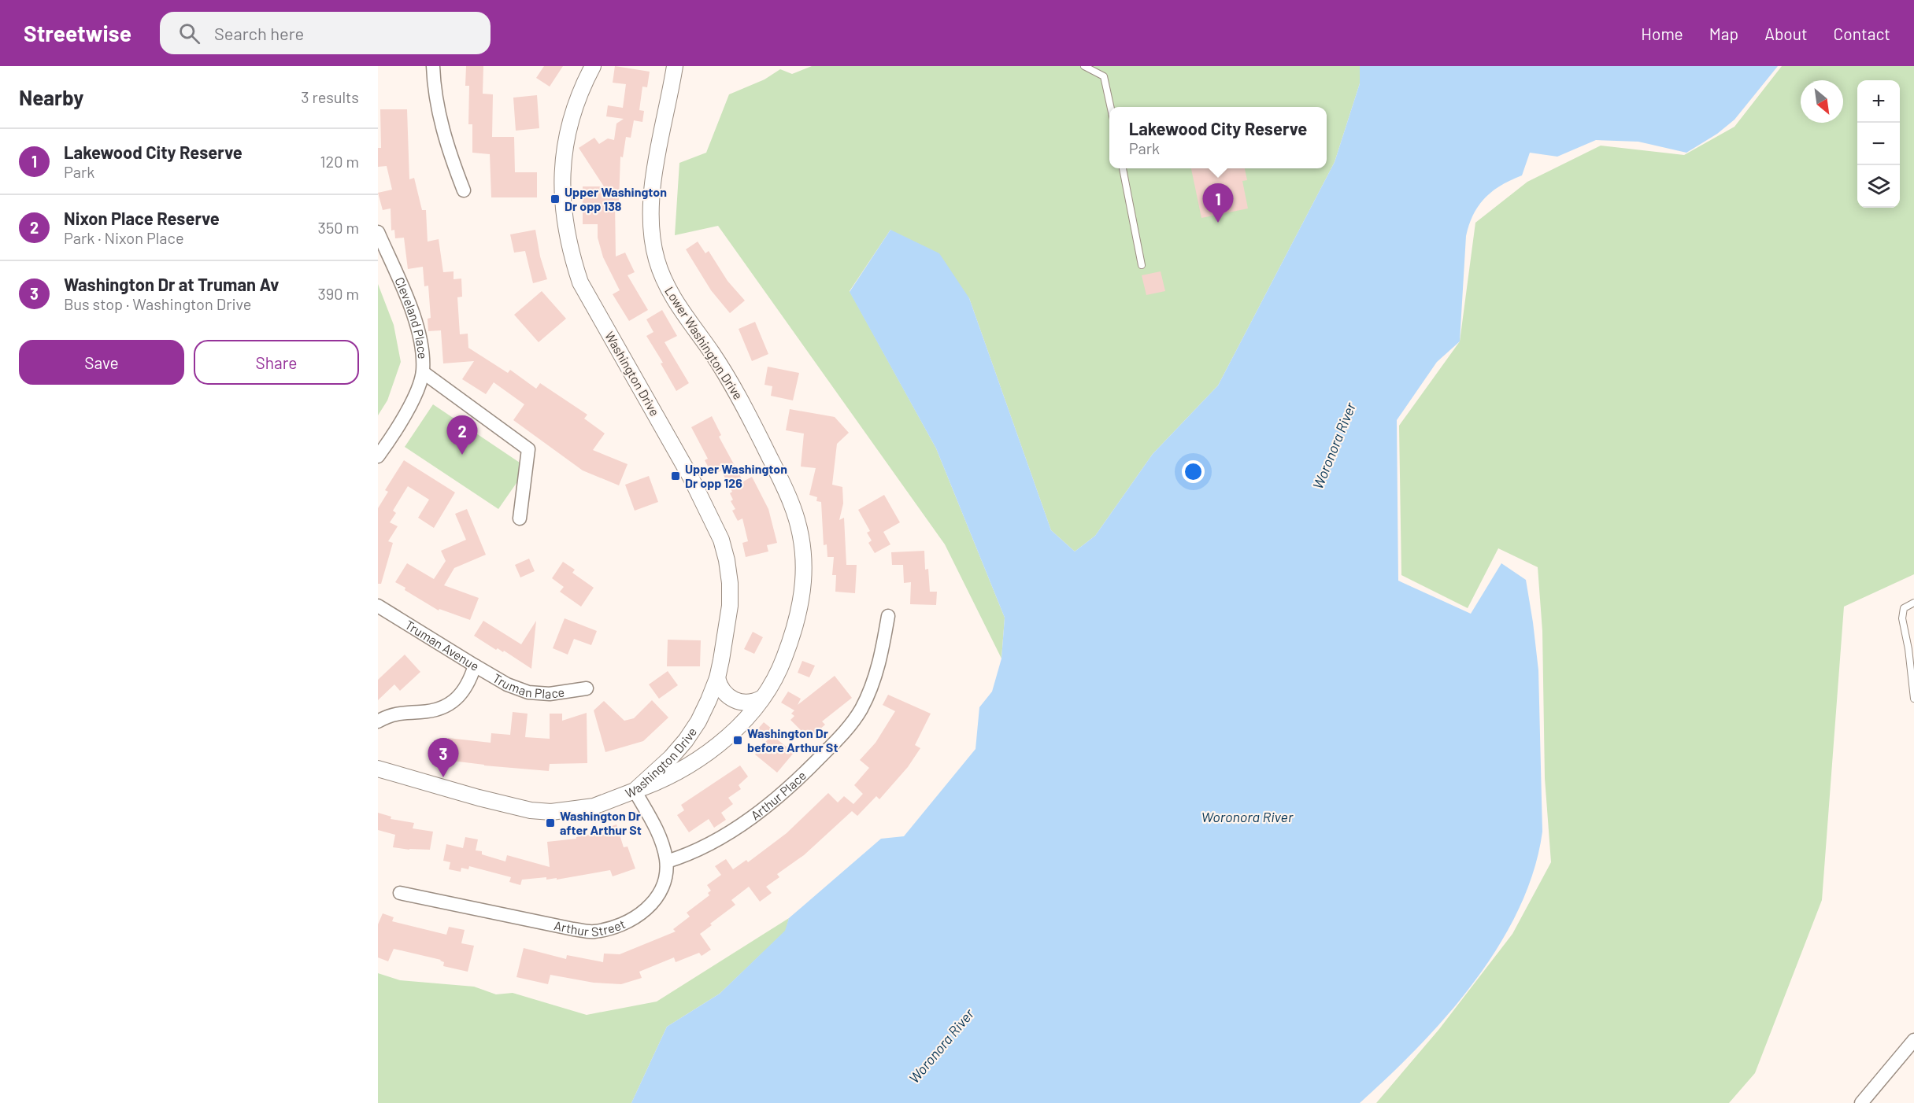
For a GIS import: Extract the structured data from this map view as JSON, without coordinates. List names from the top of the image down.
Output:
{
  "streets": {
    "street": [
      "Cleveland Place",
      "Lower Washington Drive",
      "Washington Drive",
      "Truman Avenue",
      "Truman Place",
      "Arthur Place",
      "Arthur Street"
    ]
  },
  "crossings": [
    ["Lower Washington Drive", "Washington Drive"],
    ["Lower Washington Drive", "Arthur Street"],
    ["Washington Drive", "Arthur Street"],
    ["Truman Avenue", "Truman Place"],
    ["Arthur Place", "Arthur Street"]
  ],
  "water": ["Woronora River"],
  "places": {
    "transit": [
      "Upper Washington Dr opp 138",
      "Upper Washington Dr opp 126",
      "Washington Dr before Arthur St",
      "Washington Dr after Arthur St"
    ]
  },
  "north": "bottom right",
  "page": {
    "header": "Streetwise",
    "search": "Search here",
    "nav": [
      "Home",
      "Map",
      "About",
      "Contact"
    ],
    "heading": ["Nearby", "3 results"],
    "map_buttons": ["+", "−"],
    "popup": ["Lakewood City Reserve", "Park"],
    "list": [
      {
        "mark": "1",
        "name": "Lakewood City Reserve",
        "note": "Park",
        "value": "120 m"
      },
      {
        "mark": "2",
        "name": "Nixon Place Reserve",
        "note": "Park · Nixon Place",
        "value": "350 m"
      },
      {
        "mark": "3",
        "name": "Washington Dr at Truman Av",
        "note": "Bus stop · Washington Drive",
        "value": "390 m"
      }
    ],
    "pins": ["1", "2", "3"],
    "buttons": ["Save", "Share"]
  }
}
